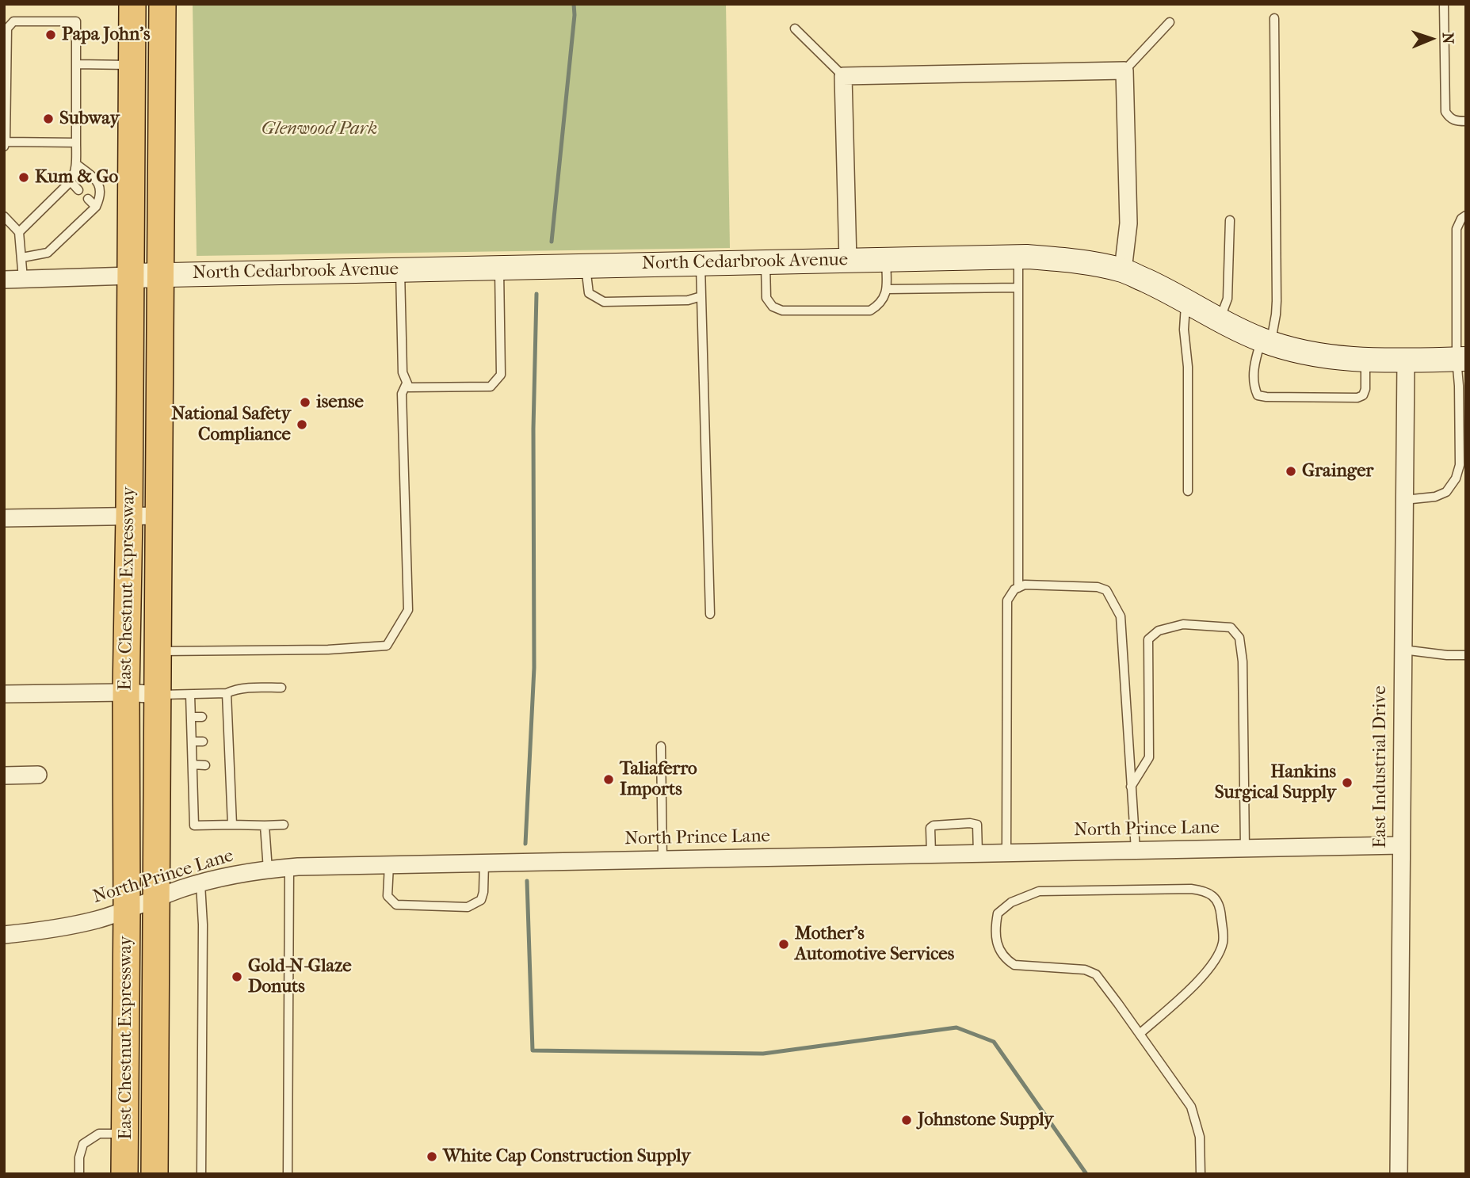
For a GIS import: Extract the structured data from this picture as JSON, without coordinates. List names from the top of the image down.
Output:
{
  "streets": {
    "main road": ["East Chestnut Expressway"],
    "street": ["North Cedarbrook Avenue", "East Industrial Drive", "North Prince Lane"]
  },
  "crossings": [
    ["North Cedarbrook Avenue", "East Chestnut Expressway"],
    ["North Cedarbrook Avenue", "East Industrial Drive"],
    ["East Chestnut Expressway", "North Prince Lane"],
    ["East Industrial Drive", "North Prince Lane"]
  ],
  "parks": ["Glenwood Park"],
  "places": [
    "Papa John's",
    "Subway",
    "Kum & Go",
    "isense",
    "National Safety Compliance",
    "Grainger",
    "Taliaferro Imports",
    "Hankins Surgical Supply",
    "Mother's Automotive Services",
    "Gold-N-Glaze Donuts",
    "Johnstone Supply",
    "White Cap Construction Supply"
  ],
  "north": "right"
}
